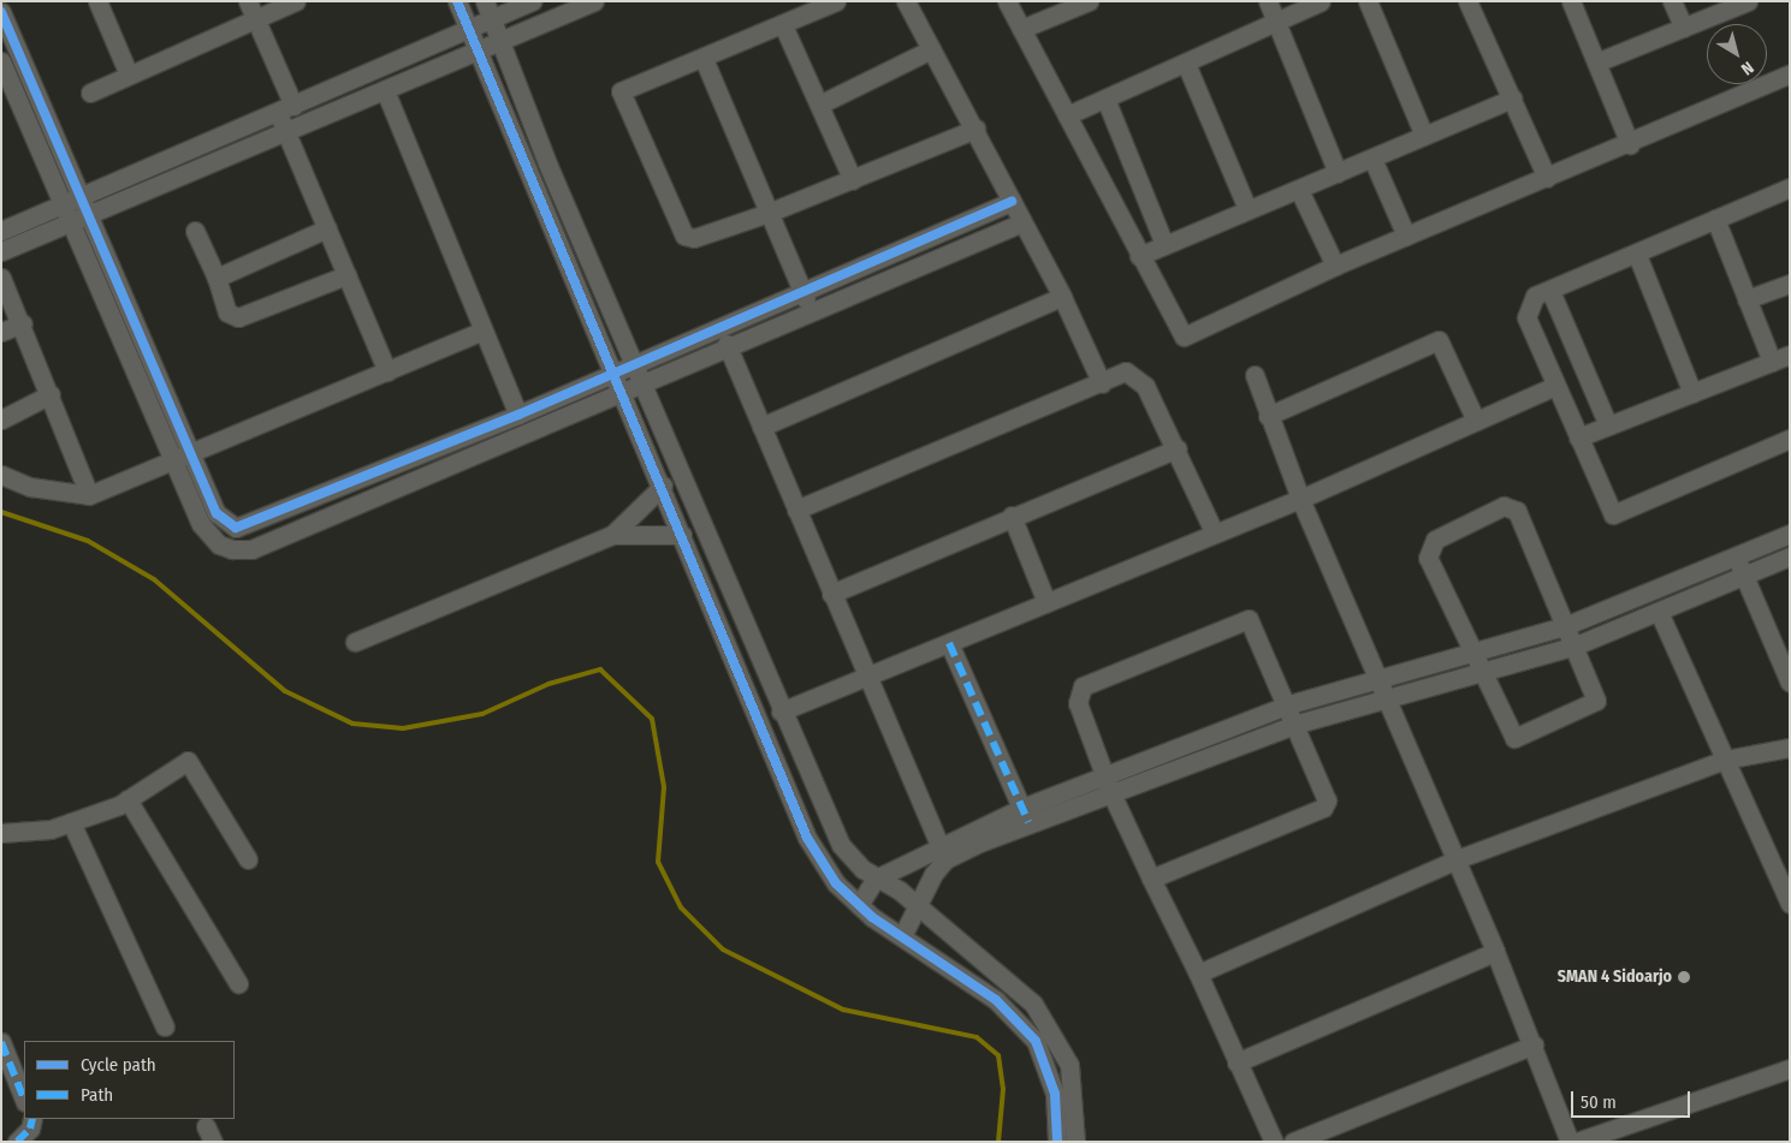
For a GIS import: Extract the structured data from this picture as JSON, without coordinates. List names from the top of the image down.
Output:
{
  "places": ["SMAN 4 Sidoarjo"],
  "legend": ["Cycle path", "Path"],
  "scale_bar": "50 m",
  "north": "bottom right"
}
